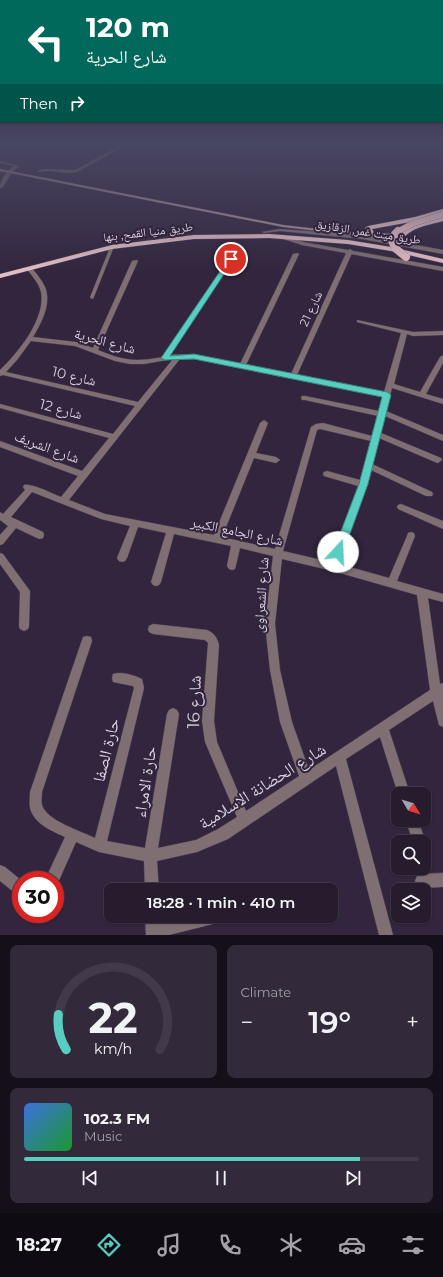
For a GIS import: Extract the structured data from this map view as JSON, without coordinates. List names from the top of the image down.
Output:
{
  "streets": {
    "highway": ["طريق منيا القمح, بنها", "طريق ميت غمر, الزقازيق"],
    "street": [
      "شارع 21",
      "شارع الحرية",
      "شارع 10",
      "شارع 12",
      "شارع الشريف",
      "شارع الجامع الكبير",
      "شارع الشعراوى",
      "شارع 16",
      "حارة الصفا",
      "حارة الامراء",
      "شارع الحضانة الاسلامية"
    ]
  },
  "crossings": [
    ["طريق منيا القمح, بنها", "طريق ميت غمر, الزقازيق"],
    ["شارع 21", "شارع الحرية"],
    ["شارع الجامع الكبير", "شارع الشعراوى"],
    ["شارع الشعراوى", "شارع الحضانة الاسلامية"],
    ["شارع 16", "شارع الحضانة الاسلامية"],
    ["حارة الصفا", "شارع الحضانة الاسلامية"],
    ["حارة الامراء", "شارع الحضانة الاسلامية"]
  ],
  "north": "bottom right",
  "page": {
    "turn": ["120 m", "شارع الحرية"],
    "then": "Then",
    "limit": "30",
    "trip": "18:28 · 1 min · 410 m",
    "tile": "Climate",
    "heat": ["−", "19°", "+"],
    "song": ["102.3 FM", "Music"],
    "tabs": "18:27",
    "gauge": ["22", "km/h"]
  }
}
